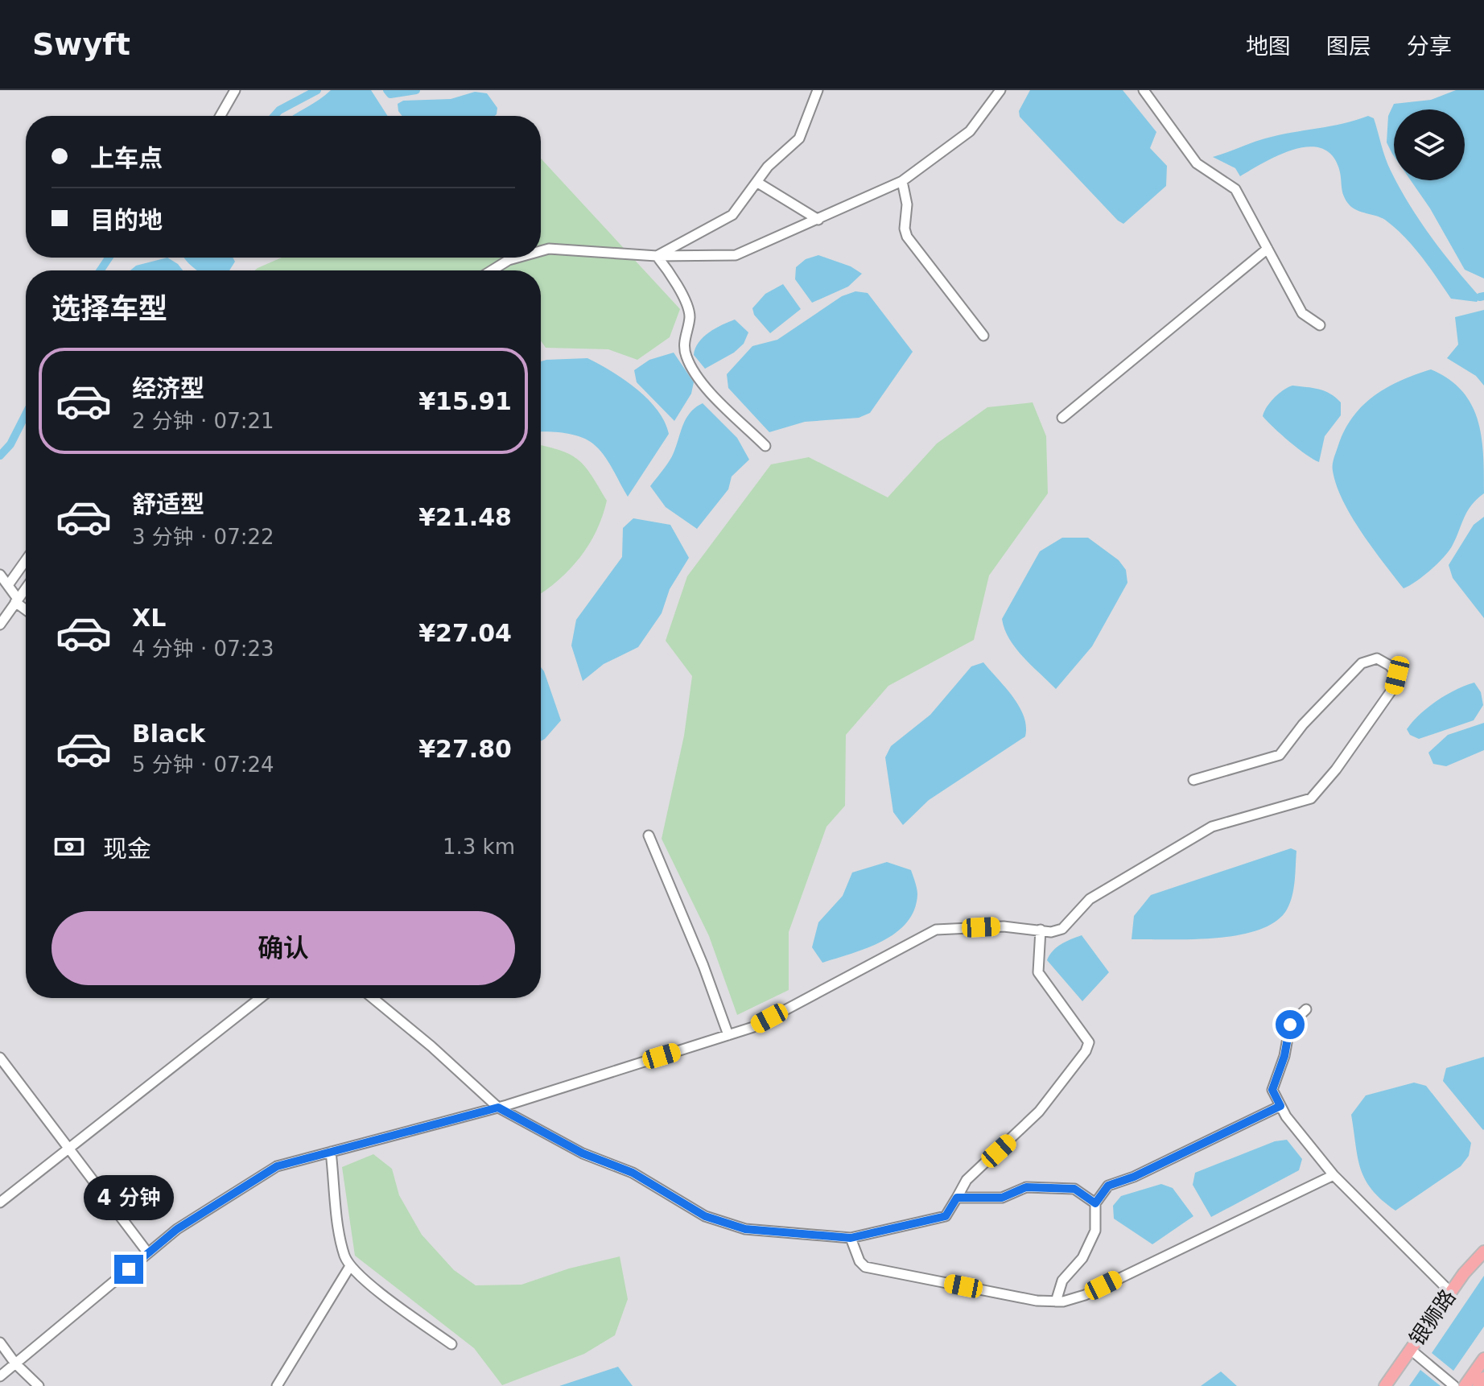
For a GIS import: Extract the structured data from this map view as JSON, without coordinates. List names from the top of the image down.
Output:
{
  "streets": {
    "main road": ["银狮路"]
  },
  "page": {
    "header": "Swyft",
    "nav": ["地图", "图层", "分享"],
    "banner": ["上车点", "目的地"],
    "heading": "选择车型",
    "list": [
      {
        "name": "经济型",
        "note": "2 分钟 · 07:21",
        "value": "¥15.91"
      },
      {
        "name": "舒适型",
        "note": "3 分钟 · 07:22",
        "value": "¥21.48"
      },
      {
        "name": "XL",
        "note": "4 分钟 · 07:23",
        "value": "¥27.04"
      },
      {
        "name": "Black",
        "note": "5 分钟 · 07:24",
        "value": "¥27.80"
      }
    ],
    "pay": ["现金", "1.3 km"],
    "buttons": "确认",
    "bubble": "4 分钟"
  }
}
